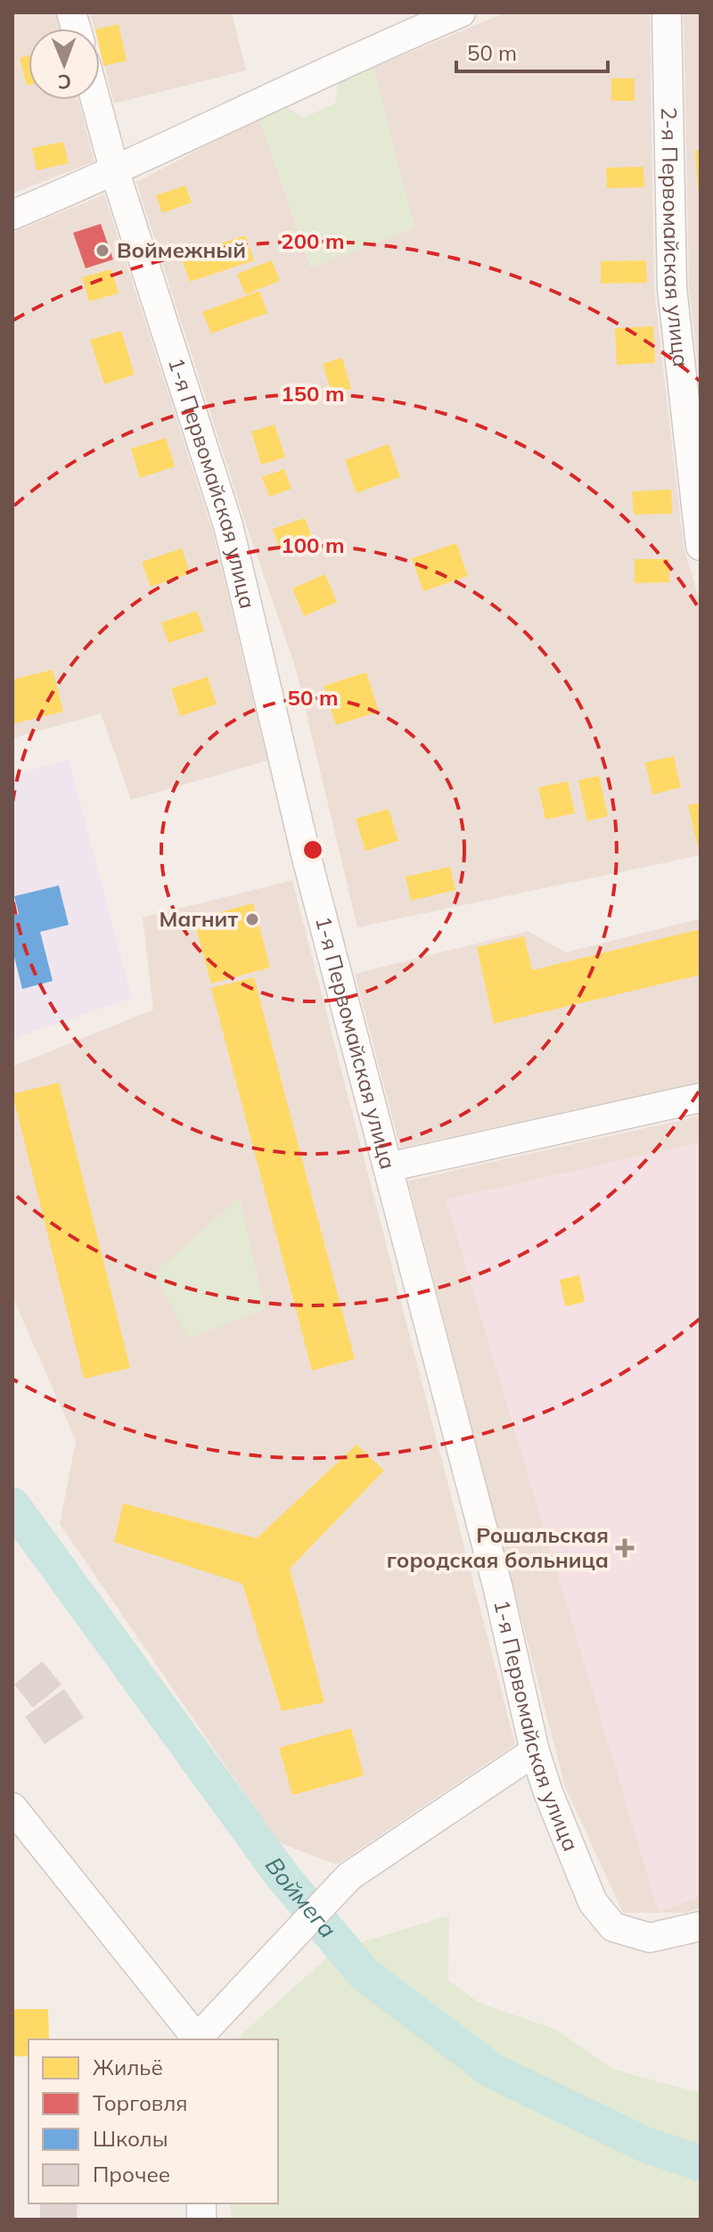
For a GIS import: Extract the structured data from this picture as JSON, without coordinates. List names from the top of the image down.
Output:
{
  "streets": {
    "street": ["2-я Первомайская улица", "1-я Первомайская улица"]
  },
  "water": ["Воймега"],
  "places": {
    "other": ["Воймежный", "Магнит"],
    "health": ["Рошальская городская больница"]
  },
  "legend": [
    "Жильё",
    "Торговля",
    "Школы",
    "Прочее"
  ],
  "scale_bar": "50 m",
  "north": "bottom",
  "rings": [
    "200 m",
    "150 m",
    "100 m",
    "50 m"
  ]
}
